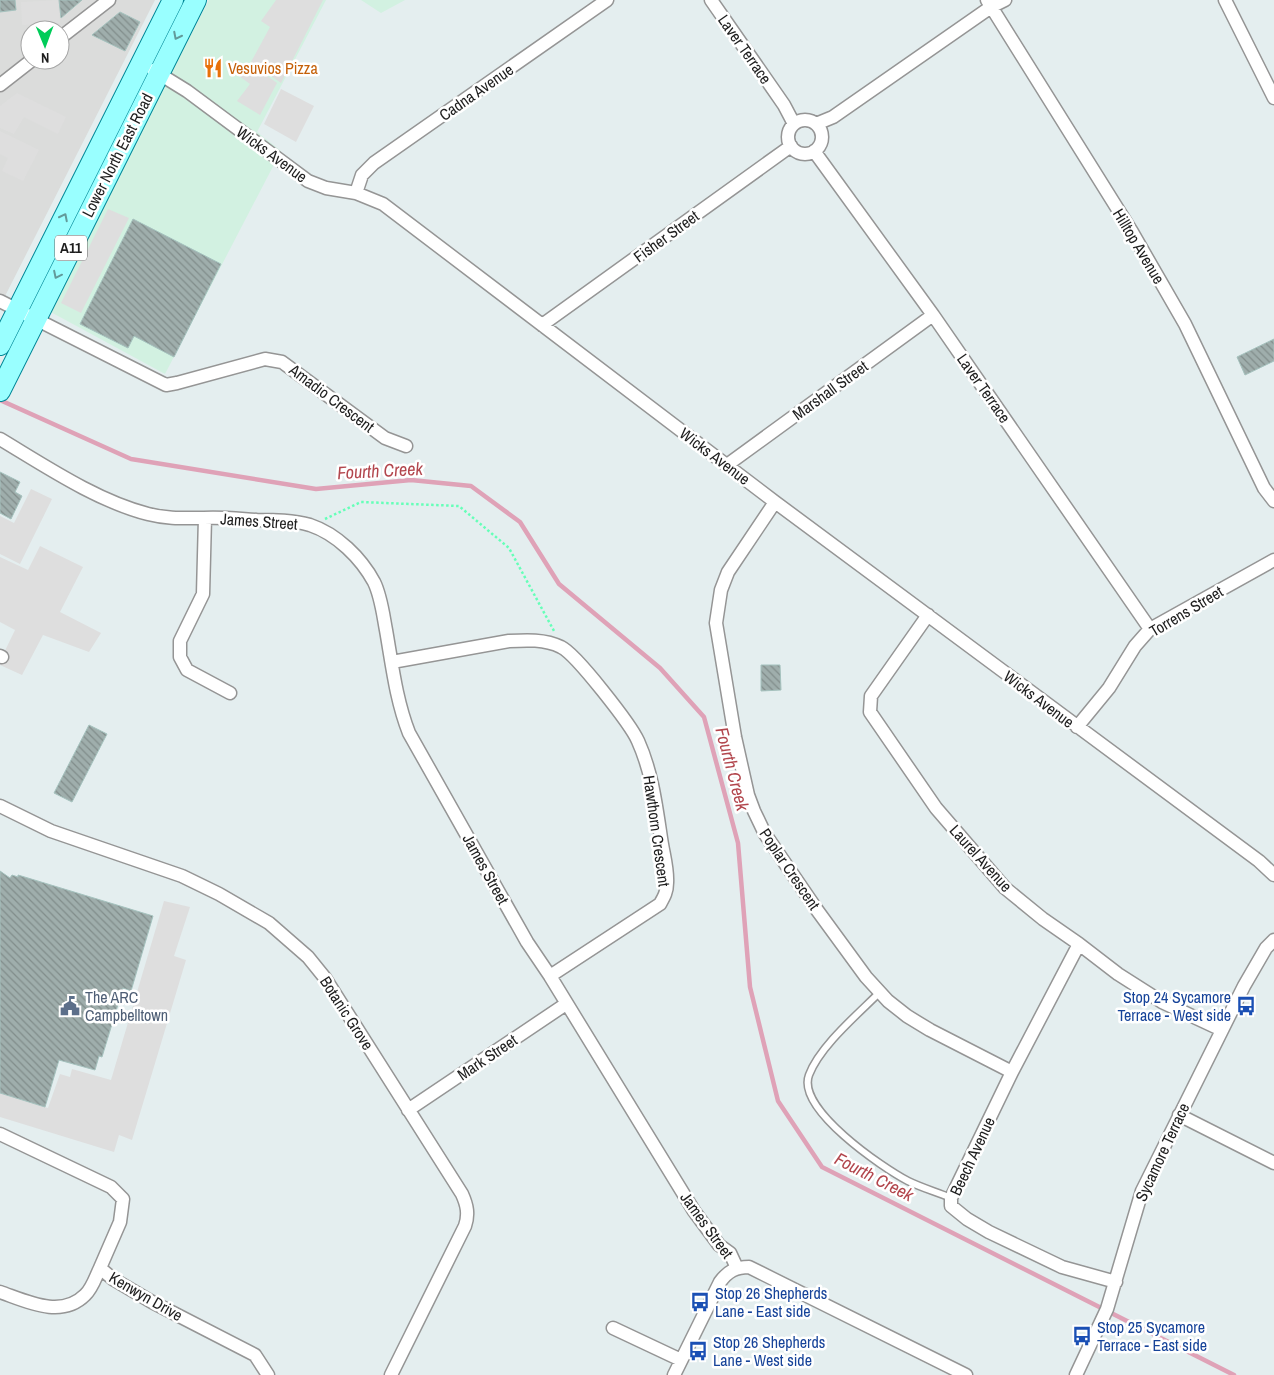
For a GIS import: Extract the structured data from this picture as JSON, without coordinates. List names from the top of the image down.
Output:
{
  "streets": {
    "main road": ["Lower North East Road", "A11"],
    "street": [
      "Laver Terrace",
      "Cadna Avenue",
      "Wicks Avenue",
      "Fisher Street",
      "Hilltop Avenue",
      "Marshall Street",
      "Amadio Crescent",
      "James Street",
      "Torrens Street",
      "Hawthorn Crescent",
      "Laurel Avenue",
      "Poplar Crescent",
      "Botanic Grove",
      "Mark Street",
      "Sycamore Terrace",
      "Beech Avenue",
      "Kenwyn Drive"
    ]
  },
  "crossings": [
    ["Laver Terrace", "Fisher Street"],
    ["Laver Terrace", "Marshall Street"],
    ["Laver Terrace", "Torrens Street"],
    ["Cadna Avenue", "Wicks Avenue"],
    ["Wicks Avenue", "Lower North East Road"],
    ["Wicks Avenue", "Fisher Street"],
    ["Wicks Avenue", "Marshall Street"],
    ["Wicks Avenue", "Torrens Street"],
    ["Wicks Avenue", "Laurel Avenue"],
    ["Wicks Avenue", "Poplar Crescent"],
    ["Lower North East Road", "Amadio Crescent"],
    ["James Street", "Hawthorn Crescent"],
    ["James Street", "Mark Street"],
    ["Laurel Avenue", "Sycamore Terrace"],
    ["Laurel Avenue", "Beech Avenue"],
    ["Poplar Crescent", "Beech Avenue"],
    ["Botanic Grove", "Mark Street"],
    ["Sycamore Terrace", "Beech Avenue"]
  ],
  "water": ["Fourth Creek"],
  "places": {
    "restaurant": ["Vesuvios Pizza"],
    "public building": ["The ARC Campbelltown"],
    "bus stop": [
      "Stop 24 Sycamore Terrace - West side",
      "Stop 26 Shepherds Lane - East side",
      "Stop 25 Sycamore Terrace - East side",
      "Stop 26 Shepherds Lane - West side"
    ]
  },
  "north": "bottom"
}
